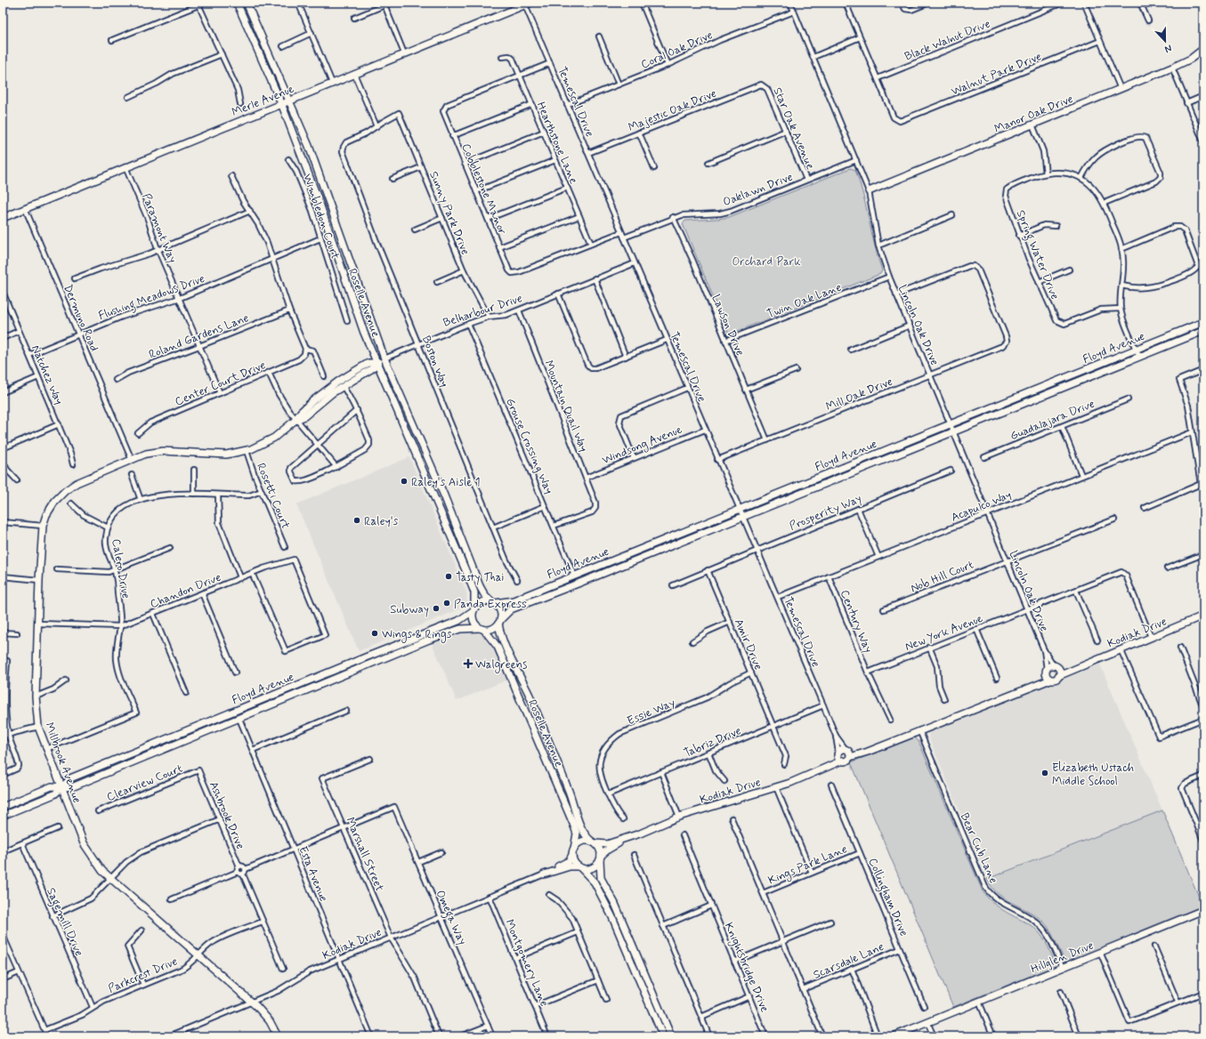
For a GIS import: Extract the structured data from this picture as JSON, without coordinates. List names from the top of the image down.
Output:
{
  "streets": {
    "street": [
      "Black Walnut Drive",
      "Coral Oak Drive",
      "Walnut Park Drive",
      "Merle Avenue",
      "Temescal Drive",
      "Majestic Oak Drive",
      "Manor Oak Drive",
      "Star Oak Avenue",
      "Hearthstone Lane",
      "Cobblestone Manor",
      "Oaklawn Drive",
      "Sunny Park Drive",
      "Wimbledon Court",
      "Paramont Way",
      "Spring Water Drive",
      "Flushing Meadows Drive",
      "Twin Oak Lane",
      "Roselle Avenue",
      "Belharbour Drive",
      "Dermuno Road",
      "Lawson Drive",
      "Lincoln Oak Drive",
      "Roland Gardens Lane",
      "Floyd Avenue",
      "Boston Way",
      "Natchez Way",
      "Center Court Drive",
      "Mill Oak Drive",
      "Mountain Quail Way",
      "Guadalajara Drive",
      "Windsong Avenue",
      "Grouse Crossing Way",
      "Rosetti Court",
      "Acapulco Way",
      "Prosperity Way",
      "Calero Drive",
      "Nob Hill Court",
      "Chandon Drive",
      "Century Way",
      "New York Avenue",
      "Kodiak Drive",
      "Amir Drive",
      "Essie Way",
      "Tabriz Drive",
      "Millbrook Avenue",
      "Clearview Court",
      "Ashbrook Drive",
      "Bear Cub Lane",
      "Marshall Street",
      "Kings Park Lane",
      "Esta Avenue",
      "Collingham Drive",
      "Omega Way",
      "Sagemill Drive",
      "Hillglen Drive",
      "Scarsdale Lane",
      "Montgomery Lane",
      "Knightsbridge Drive",
      "Parkcrest Drive"
    ]
  },
  "crossings": [
    ["Black Walnut Drive", "Walnut Park Drive"],
    ["Coral Oak Drive", "Temescal Drive"],
    ["Coral Oak Drive", "Lincoln Oak Drive"],
    ["Merle Avenue", "Temescal Drive"],
    ["Merle Avenue", "Paramont Way"],
    ["Merle Avenue", "Roselle Avenue"],
    ["Merle Avenue", "Dermuno Road"],
    ["Temescal Drive", "Majestic Oak Drive"],
    ["Temescal Drive", "Cobblestone Manor"],
    ["Temescal Drive", "Oaklawn Drive"],
    ["Temescal Drive", "Belharbour Drive"],
    ["Temescal Drive", "Floyd Avenue"],
    ["Temescal Drive", "Mill Oak Drive"],
    ["Temescal Drive", "Windsong Avenue"],
    ["Temescal Drive", "Acapulco Way"],
    ["Temescal Drive", "Prosperity Way"],
    ["Temescal Drive", "Kodiak Drive"],
    ["Temescal Drive", "Tabriz Drive"],
    ["Majestic Oak Drive", "Star Oak Avenue"],
    ["Manor Oak Drive", "Lincoln Oak Drive"],
    ["Star Oak Avenue", "Oaklawn Drive"],
    ["Hearthstone Lane", "Cobblestone Manor"],
    ["Oaklawn Drive", "Lawson Drive"],
    ["Oaklawn Drive", "Lincoln Oak Drive"],
    ["Sunny Park Drive", "Belharbour Drive"],
    ["Sunny Park Drive", "Boston Way"],
    ["Wimbledon Court", "Flushing Meadows Drive"],
    ["Paramont Way", "Flushing Meadows Drive"],
    ["Paramont Way", "Roland Gardens Lane"],
    ["Paramont Way", "Center Court Drive"],
    ["Flushing Meadows Drive", "Dermuno Road"],
    ["Flushing Meadows Drive", "Natchez Way"],
    ["Twin Oak Lane", "Lawson Drive"],
    ["Twin Oak Lane", "Lincoln Oak Drive"],
    ["Roselle Avenue", "Belharbour Drive"],
    ["Roselle Avenue", "Floyd Avenue"],
    ["Roselle Avenue", "Kodiak Drive"],
    ["Belharbour Drive", "Dermuno Road"],
    ["Belharbour Drive", "Boston Way"],
    ["Belharbour Drive", "Mountain Quail Way"],
    ["Belharbour Drive", "Grouse Crossing Way"],
    ["Belharbour Drive", "Rosetti Court"],
    ["Belharbour Drive", "Millbrook Avenue"],
    ["Dermuno Road", "Millbrook Avenue"],
    ["Lawson Drive", "Mill Oak Drive"],
    ["Lincoln Oak Drive", "Floyd Avenue"],
    ["Lincoln Oak Drive", "Mill Oak Drive"],
    ["Lincoln Oak Drive", "Acapulco Way"],
    ["Lincoln Oak Drive", "Nob Hill Court"],
    ["Lincoln Oak Drive", "New York Avenue"],
    ["Lincoln Oak Drive", "Kodiak Drive"],
    ["Floyd Avenue", "Grouse Crossing Way"],
    ["Floyd Avenue", "Millbrook Avenue"],
    ["Floyd Avenue", "Esta Avenue"],
    ["Mountain Quail Way", "Windsong Avenue"],
    ["Mountain Quail Way", "Grouse Crossing Way"],
    ["Rosetti Court", "Calero Drive"],
    ["Acapulco Way", "Century Way"],
    ["Prosperity Way", "Amir Drive"],
    ["Calero Drive", "Chandon Drive"],
    ["Calero Drive", "Millbrook Avenue"],
    ["Chandon Drive", "Millbrook Avenue"],
    ["Century Way", "New York Avenue"],
    ["New York Avenue", "Kodiak Drive"],
    ["Kodiak Drive", "Millbrook Avenue"],
    ["Kodiak Drive", "Marshall Street"],
    ["Kodiak Drive", "Esta Avenue"],
    ["Kodiak Drive", "Omega Way"],
    ["Kodiak Drive", "Montgomery Lane"],
    ["Amir Drive", "Essie Way"],
    ["Amir Drive", "Tabriz Drive"],
    ["Essie Way", "Tabriz Drive"],
    ["Millbrook Avenue", "Parkcrest Drive"],
    ["Clearview Court", "Ashbrook Drive"],
    ["Bear Cub Lane", "Hillglen Drive"],
    ["Marshall Street", "Omega Way"],
    ["Kings Park Lane", "Collingham Drive"],
    ["Collingham Drive", "Scarsdale Lane"],
    ["Sagemill Drive", "Parkcrest Drive"]
  ],
  "parks": ["Orchard Park"],
  "places": {
    "other": [
      "Raley's Aisle 1",
      "Raley's",
      "Tasty Thai",
      "Panda Express",
      "Subway",
      "Wings & Rings",
      "Elizabeth Ustach Middle School"
    ],
    "health": ["Walgreens"]
  },
  "north": "bottom"
}
